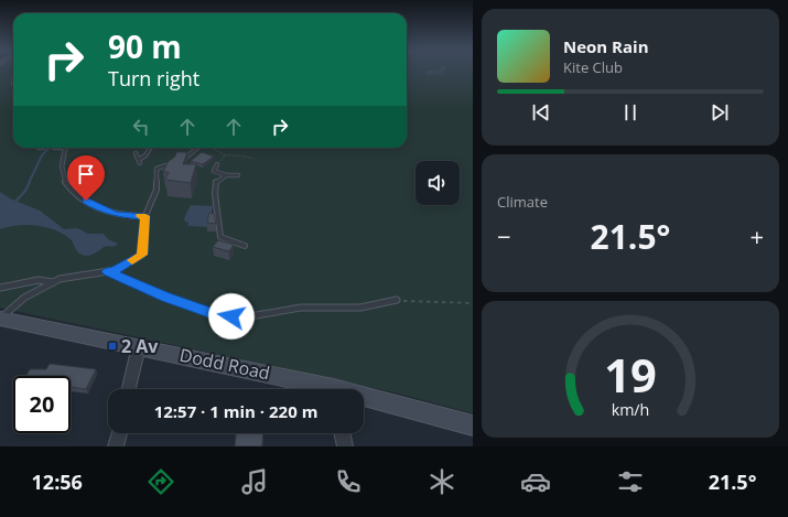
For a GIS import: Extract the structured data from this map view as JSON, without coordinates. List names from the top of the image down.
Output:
{
  "streets": {
    "main road": ["Dodd Road"]
  },
  "places": {
    "transit": ["2 Av"]
  },
  "page": {
    "turn": ["90 m", "Turn right"],
    "song": ["Neon Rain", "Kite Club"],
    "tile": "Climate",
    "heat": ["−", "21.5°", "+"],
    "limit": "20",
    "trip": "12:57 · 1 min · 220 m",
    "tabs": ["12:56", "21.5°"],
    "gauge": ["19", "km/h"]
  }
}
